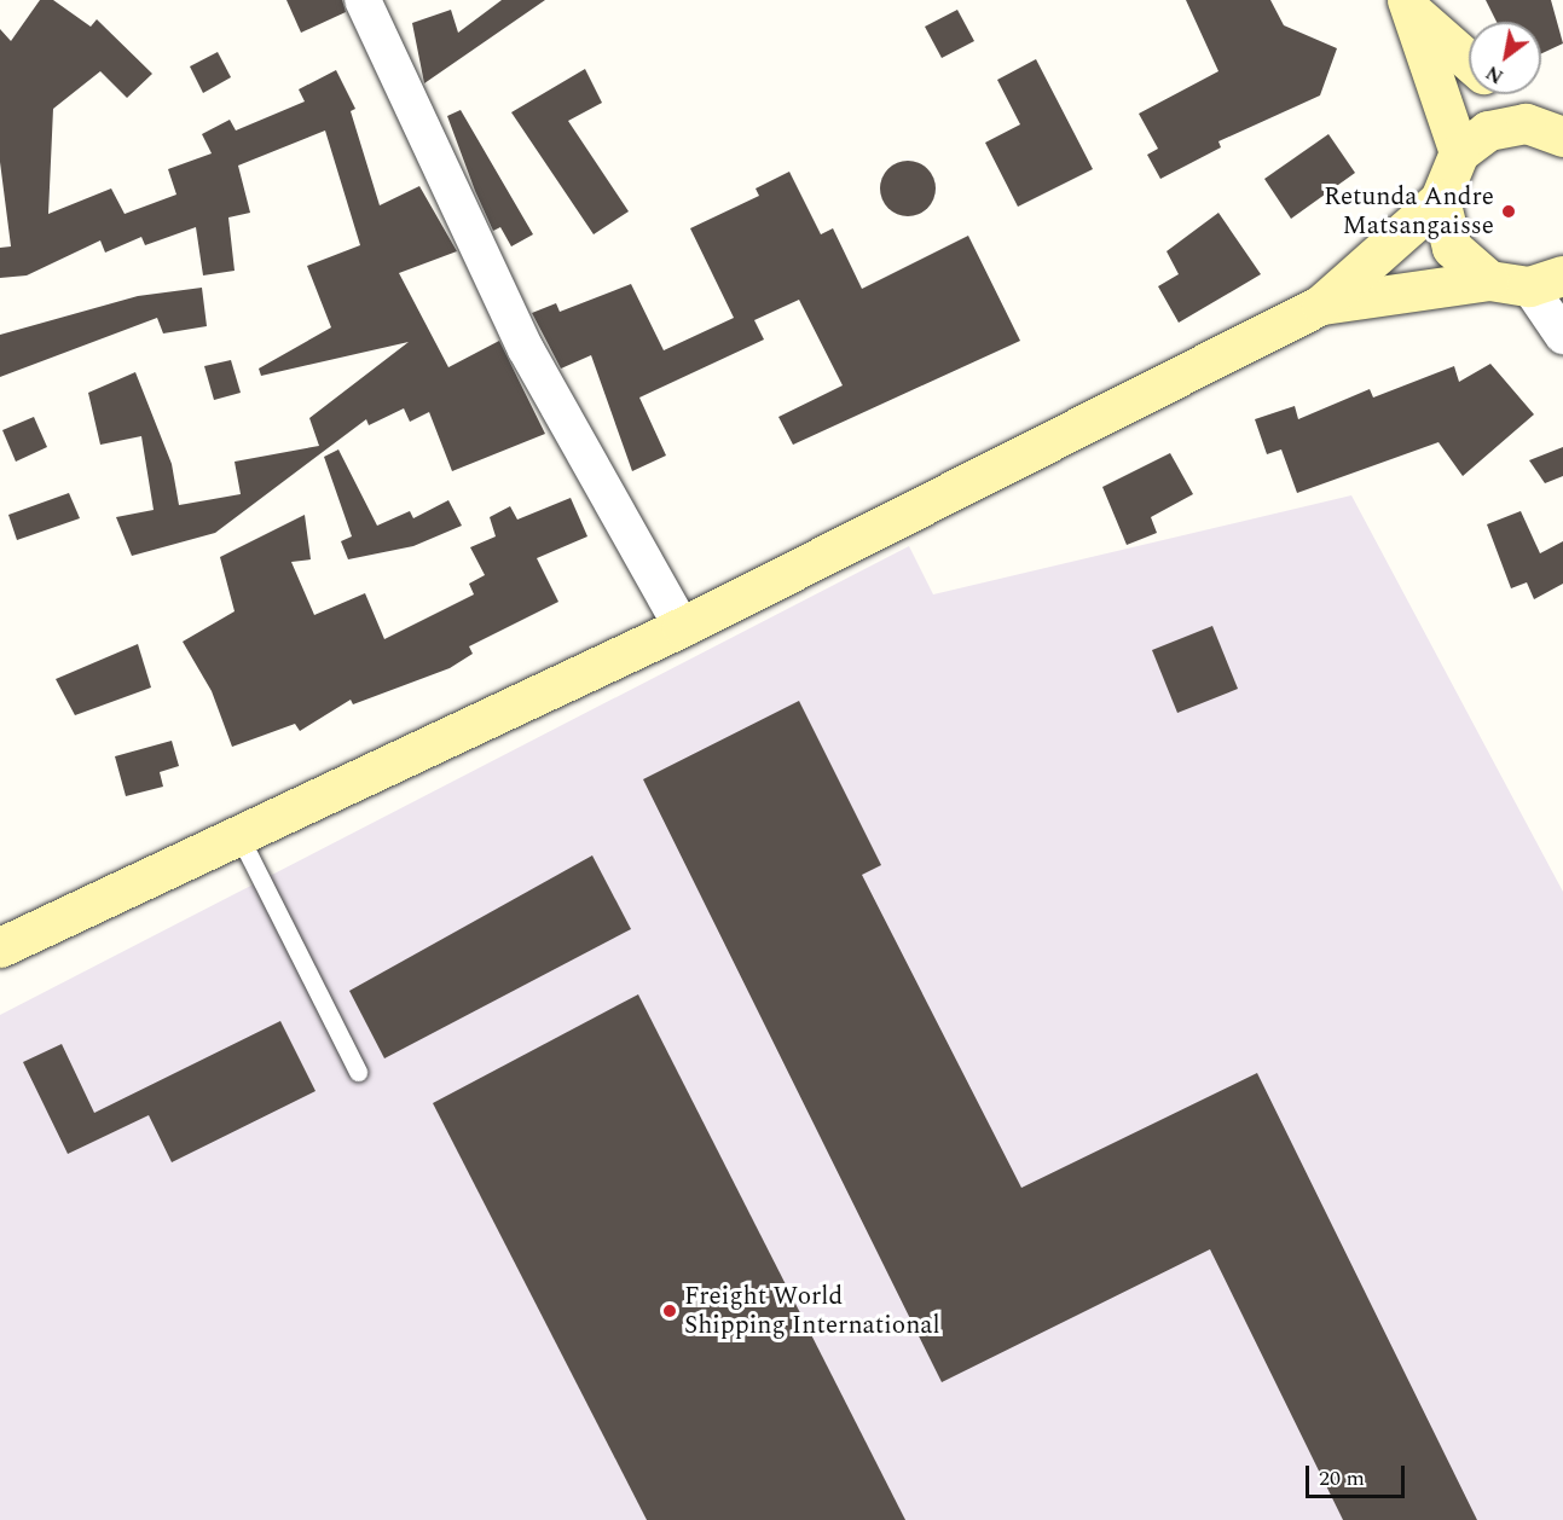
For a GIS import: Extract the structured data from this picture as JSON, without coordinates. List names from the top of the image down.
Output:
{
  "places": ["Retunda Andre Matsangaisse", "Freight World Shipping International"],
  "scale_bar": "20 m",
  "north": "bottom left"
}
